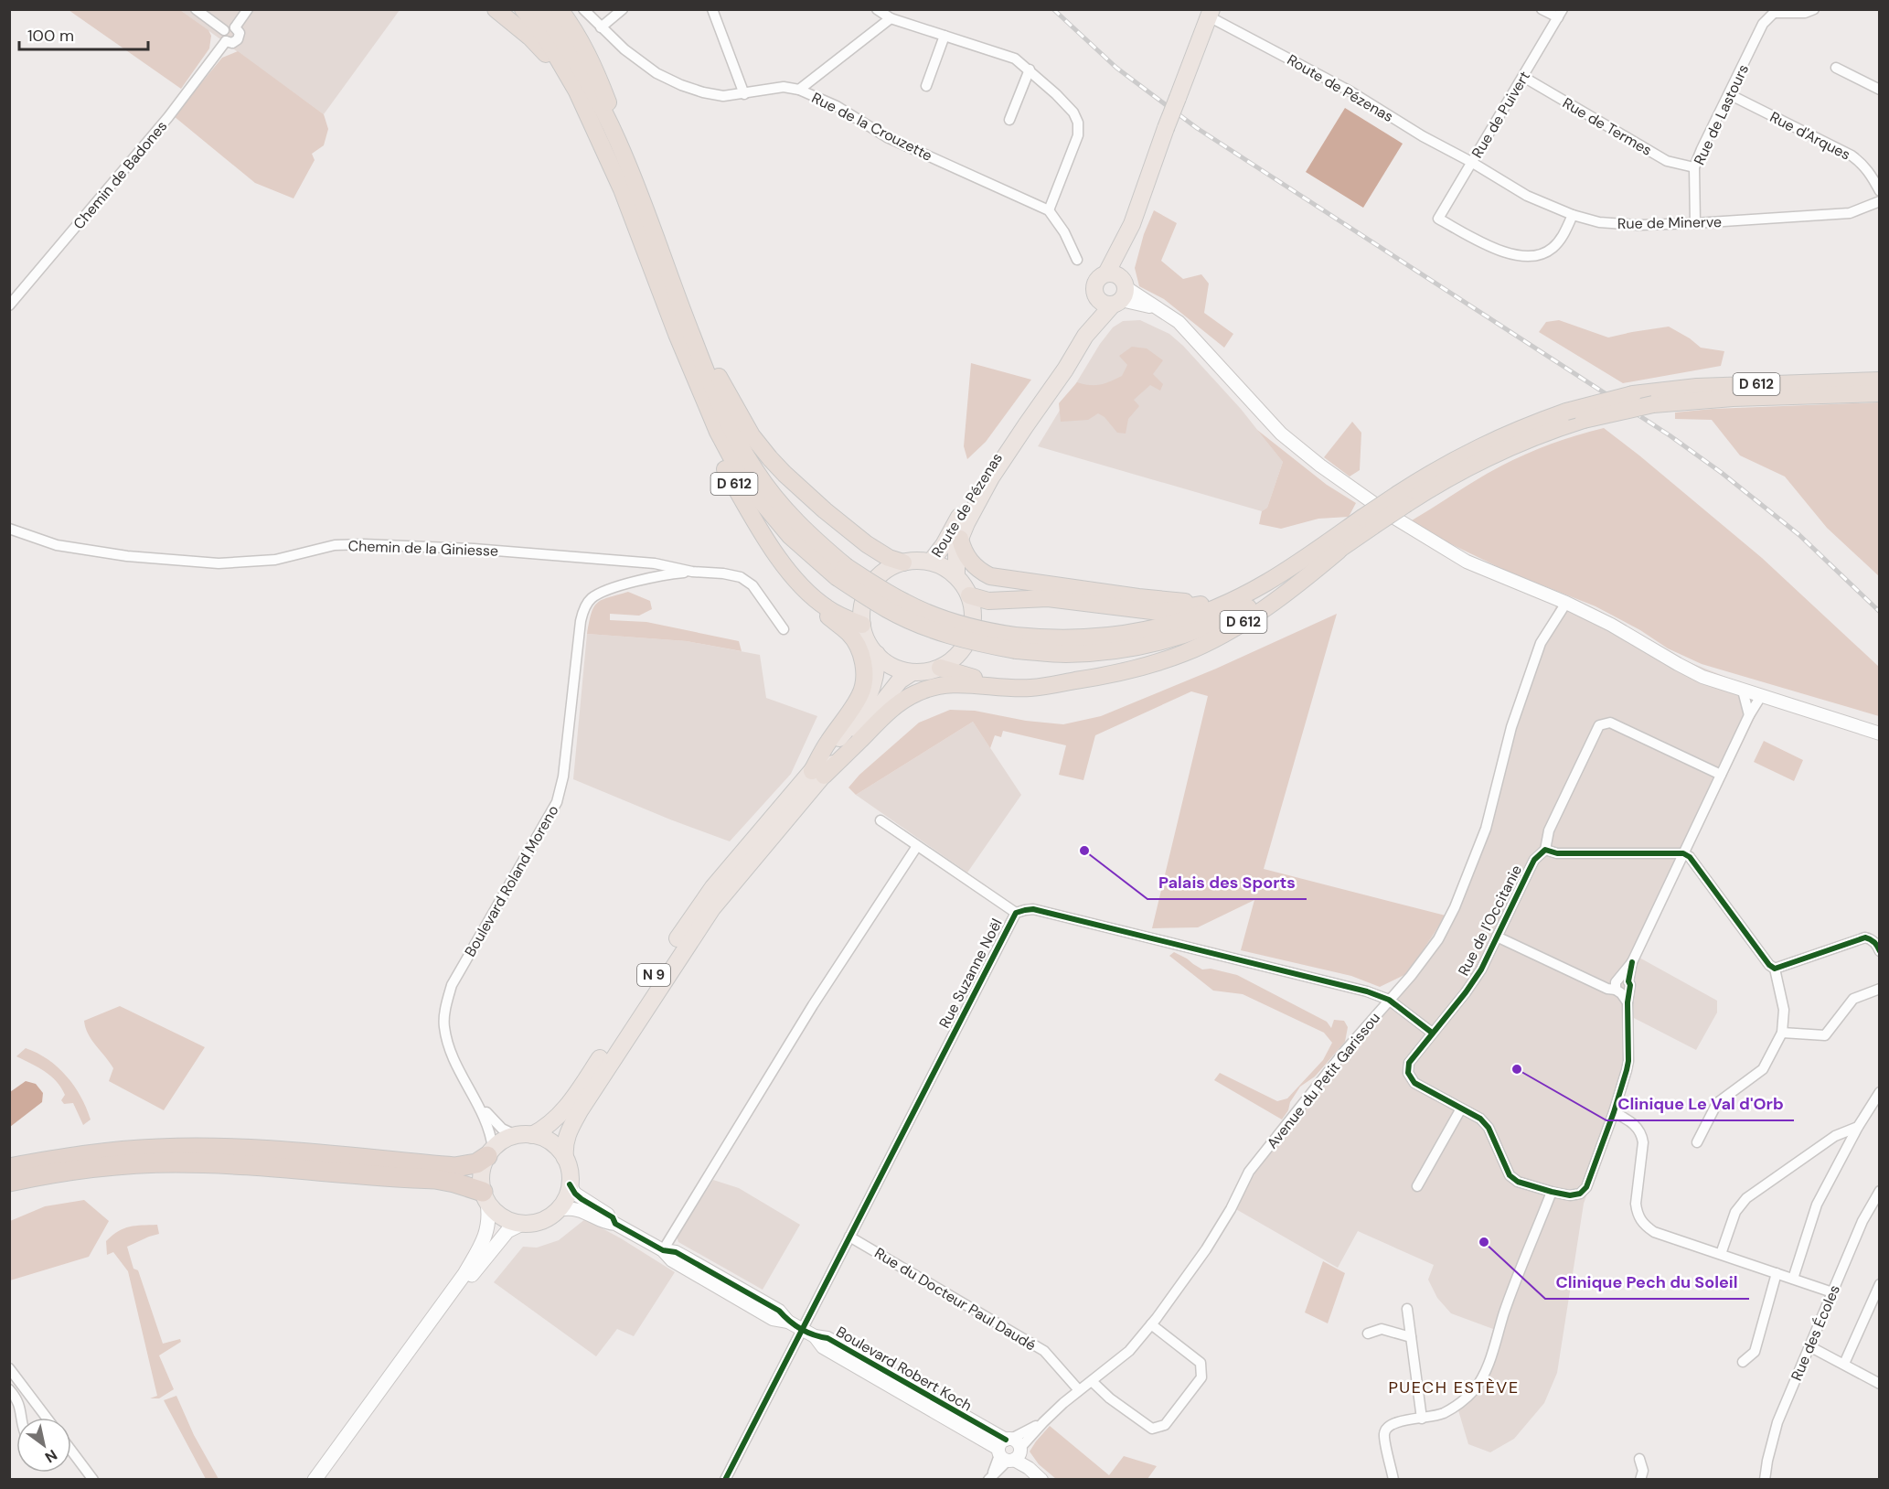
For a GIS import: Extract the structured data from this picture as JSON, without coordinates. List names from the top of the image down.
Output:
{
  "streets": {
    "highway": ["D 612"],
    "main road": ["Route de Pézenas", "N 9"],
    "street": [
      "Rue de Puivert",
      "Rue de Lastours",
      "Rue de la Crouzette",
      "Rue de Termes",
      "Rue d'Arques",
      "Chemin de Badones",
      "Rue de Minerve",
      "Chemin de la Giniesse",
      "Boulevard Roland Moreno",
      "Rue de l'Occitanie",
      "Rue Suzanne Noël",
      "Avenue du Petit Garissou",
      "Rue du Docteur Paul Daudé",
      "Rue des Écoles",
      "Boulevard Robert Koch"
    ]
  },
  "crossings": [
    ["Route de Pézenas", "Rue de Puivert"],
    ["Route de Pézenas", "Rue de Minerve"],
    ["Route de Pézenas", "D 612"],
    ["Route de Pézenas", "N 9"],
    ["Rue de Puivert", "Rue de Termes"],
    ["Rue de Puivert", "Rue de Minerve"],
    ["Rue de Lastours", "Rue de Termes"],
    ["Rue de Lastours", "Rue d'Arques"],
    ["Rue de Lastours", "Rue de Minerve"],
    ["D 612", "N 9"],
    ["Chemin de la Giniesse", "Boulevard Roland Moreno"],
    ["Boulevard Roland Moreno", "N 9"],
    ["Boulevard Roland Moreno", "Boulevard Robert Koch"],
    ["Rue Suzanne Noël", "Avenue du Petit Garissou"],
    ["Rue Suzanne Noël", "Rue du Docteur Paul Daudé"],
    ["Rue Suzanne Noël", "Boulevard Robert Koch"],
    ["N 9", "Boulevard Robert Koch"],
    ["Avenue du Petit Garissou", "Rue du Docteur Paul Daudé"],
    ["Avenue du Petit Garissou", "Boulevard Robert Koch"]
  ],
  "districts": ["PUECH ESTÈVE"],
  "places": ["Palais des Sports", "Clinique Le Val d'Orb", "Clinique Pech du Soleil"],
  "scale_bar": "100 m",
  "north": "bottom right"
}
